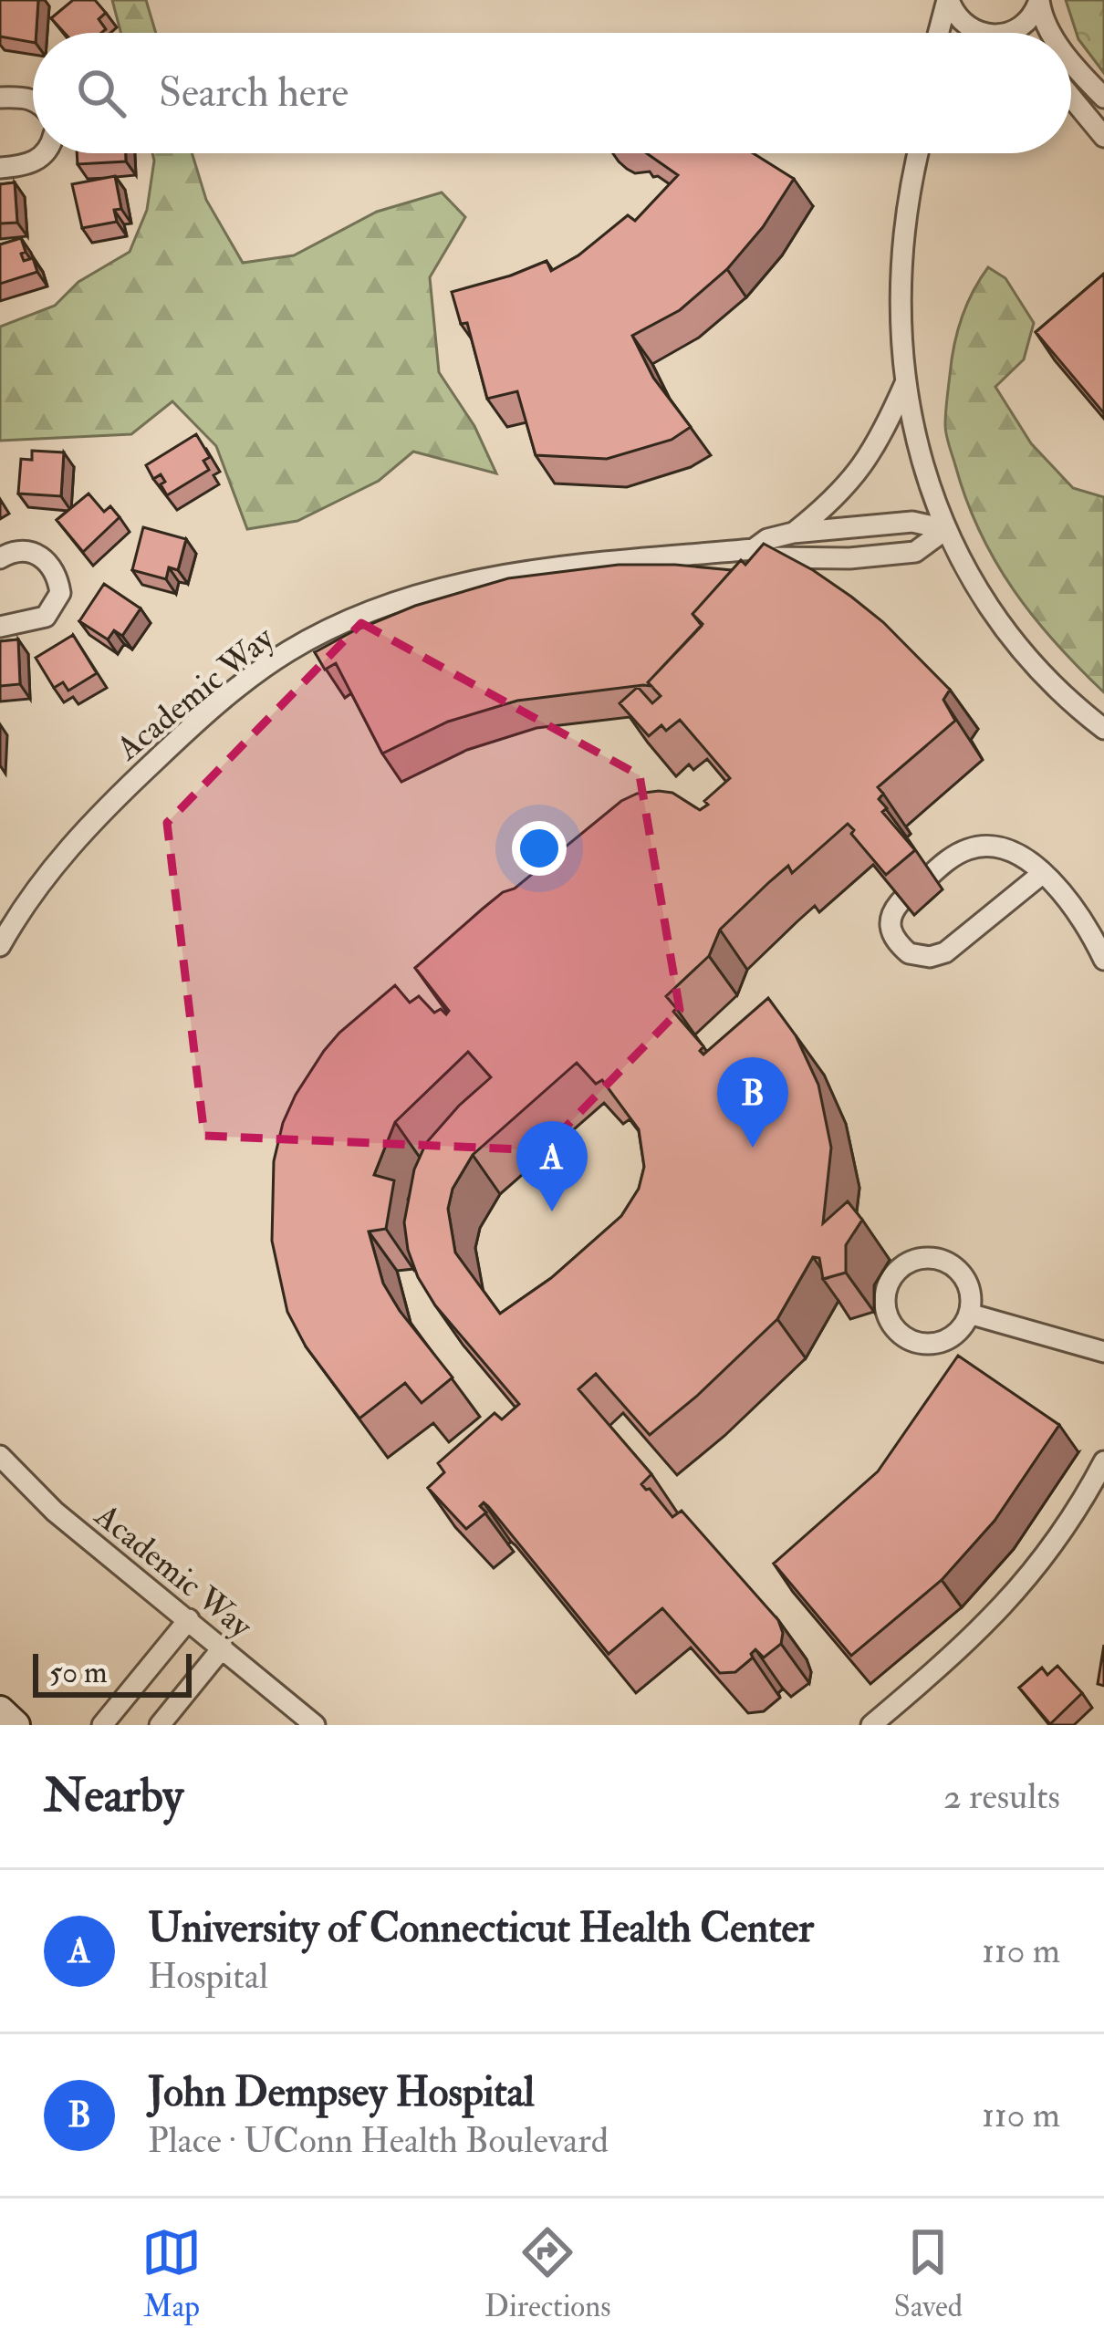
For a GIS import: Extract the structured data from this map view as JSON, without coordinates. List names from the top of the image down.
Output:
{
  "streets": {
    "street": ["Academic Way"]
  },
  "scale_bar": "50 m",
  "page": {
    "search": "Search here",
    "pins": ["B", "A"],
    "scale": "50 m",
    "heading": ["Nearby", "2 results"],
    "list": [
      {
        "mark": "A",
        "name": "University of Connecticut Health Center",
        "note": "Hospital",
        "value": "110 m"
      },
      {
        "mark": "B",
        "name": "John Dempsey Hospital",
        "note": "Place · UConn Health Boulevard",
        "value": "110 m"
      }
    ],
    "nav": ["Map", "Directions", "Saved"]
  }
}
